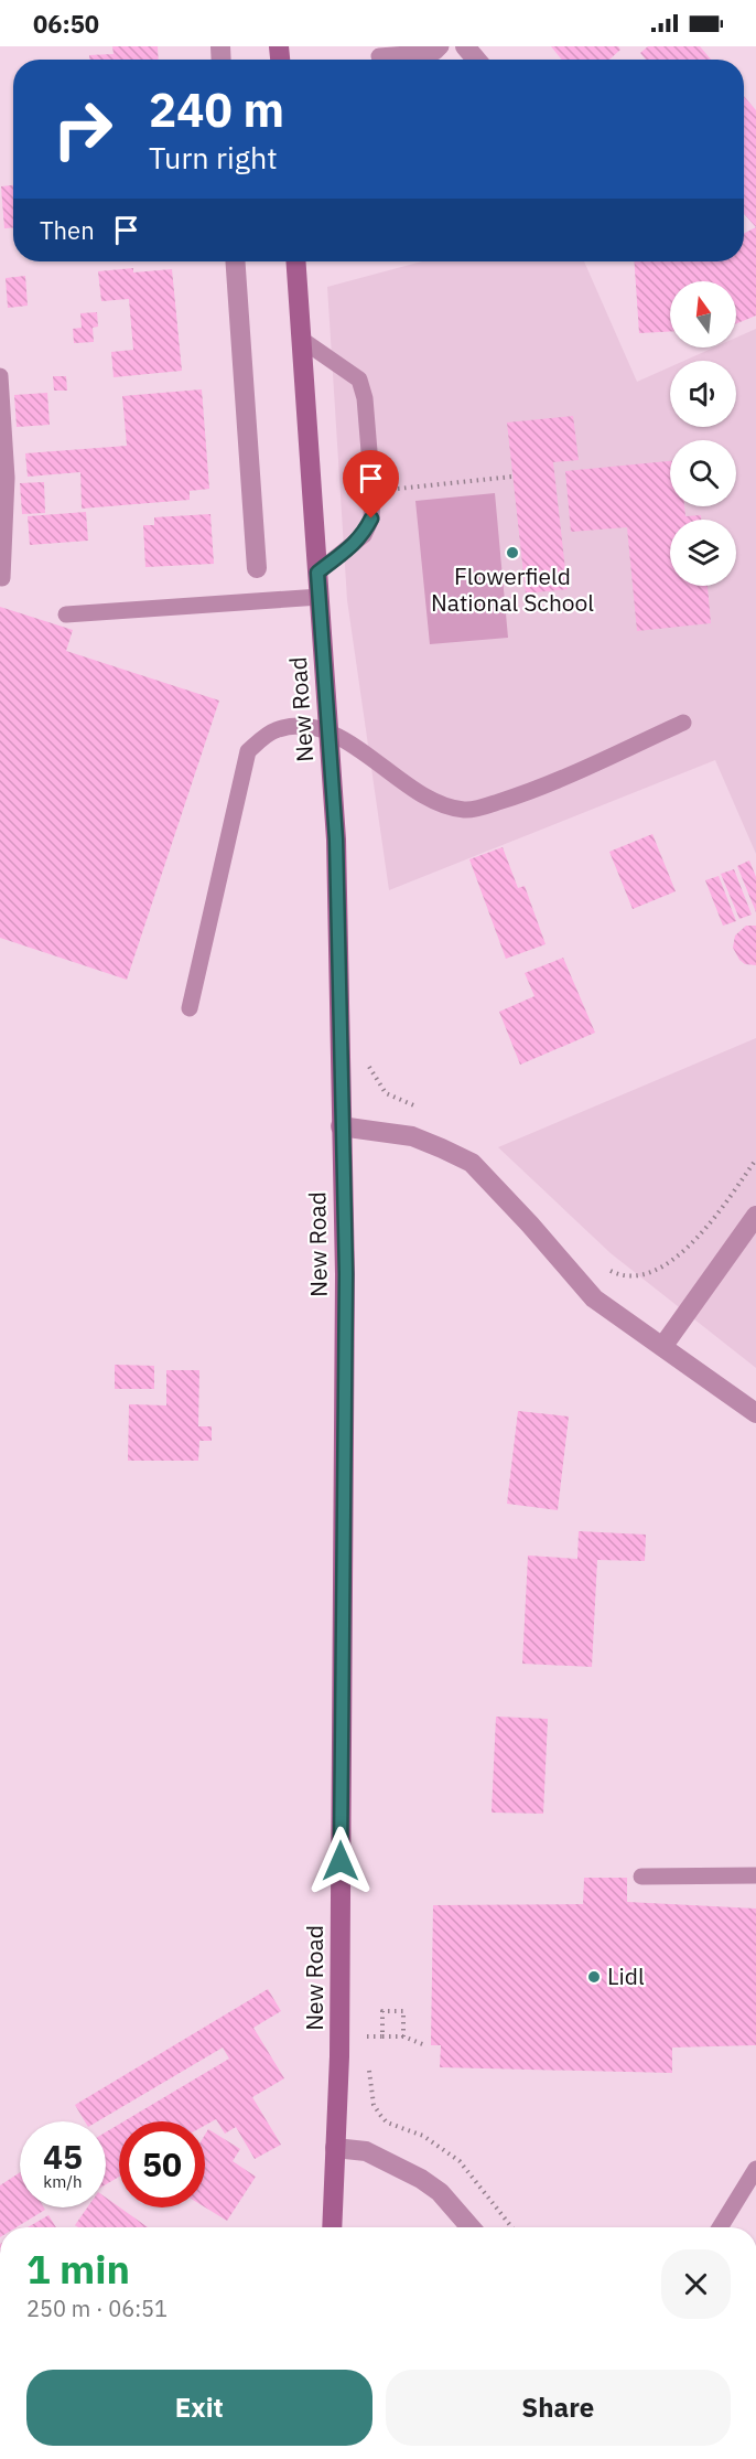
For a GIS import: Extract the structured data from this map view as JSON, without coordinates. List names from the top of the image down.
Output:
{
  "streets": {
    "main road": ["New Road"]
  },
  "places": ["Flowerfield National School", "Lidl"],
  "north": "top",
  "page": {
    "status": "06:50",
    "turn": ["240 m", "Turn right"],
    "then": "Then",
    "speed": "45 km/h",
    "limit": "50",
    "heading": ["1 min", "250 m · 06:51"],
    "buttons": ["Exit", "Share"]
  }
}
